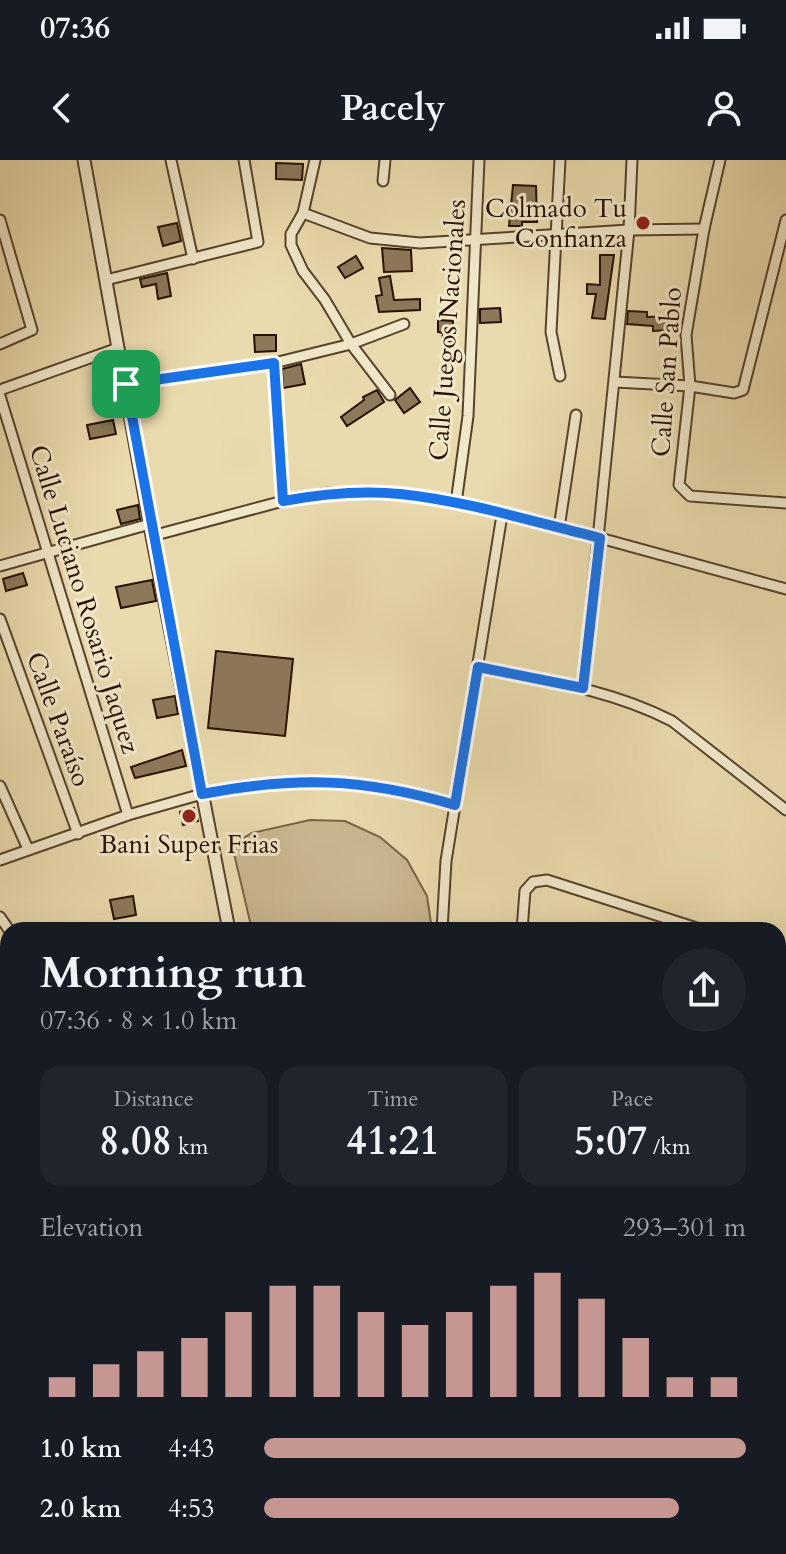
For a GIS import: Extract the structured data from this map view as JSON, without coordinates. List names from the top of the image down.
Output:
{
  "streets": {
    "street": [
      "Calle Juegos Nacionales",
      "Calle San Pablo",
      "Calle Luciano Rosario Jaquez",
      "Calle Paraíso"
    ]
  },
  "places": ["Colmado Tu Confianza", "Bani Super Frias"],
  "page": {
    "status": "07:36",
    "header": "Pacely",
    "heading": ["Morning run", "07:36 · 8 × 1.0 km"],
    "stats": [
      ["Distance", "8.08 km"],
      ["Time", "41:21"],
      ["Pace", "5:07 /km"]
    ],
    "chart": ["Elevation", "293–301 m"],
    "list": [
      {
        "name": "1.0 km",
        "note": "4:43"
      },
      {
        "name": "2.0 km",
        "note": "4:53"
      }
    ]
  }
}
